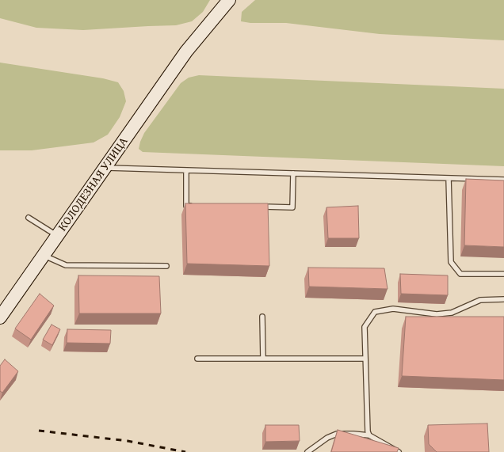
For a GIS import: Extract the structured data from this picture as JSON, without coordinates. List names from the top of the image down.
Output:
{
  "streets": {
    "main road": ["КОЛОДЕЗНАЯ УЛИЦА"]
  }
}
